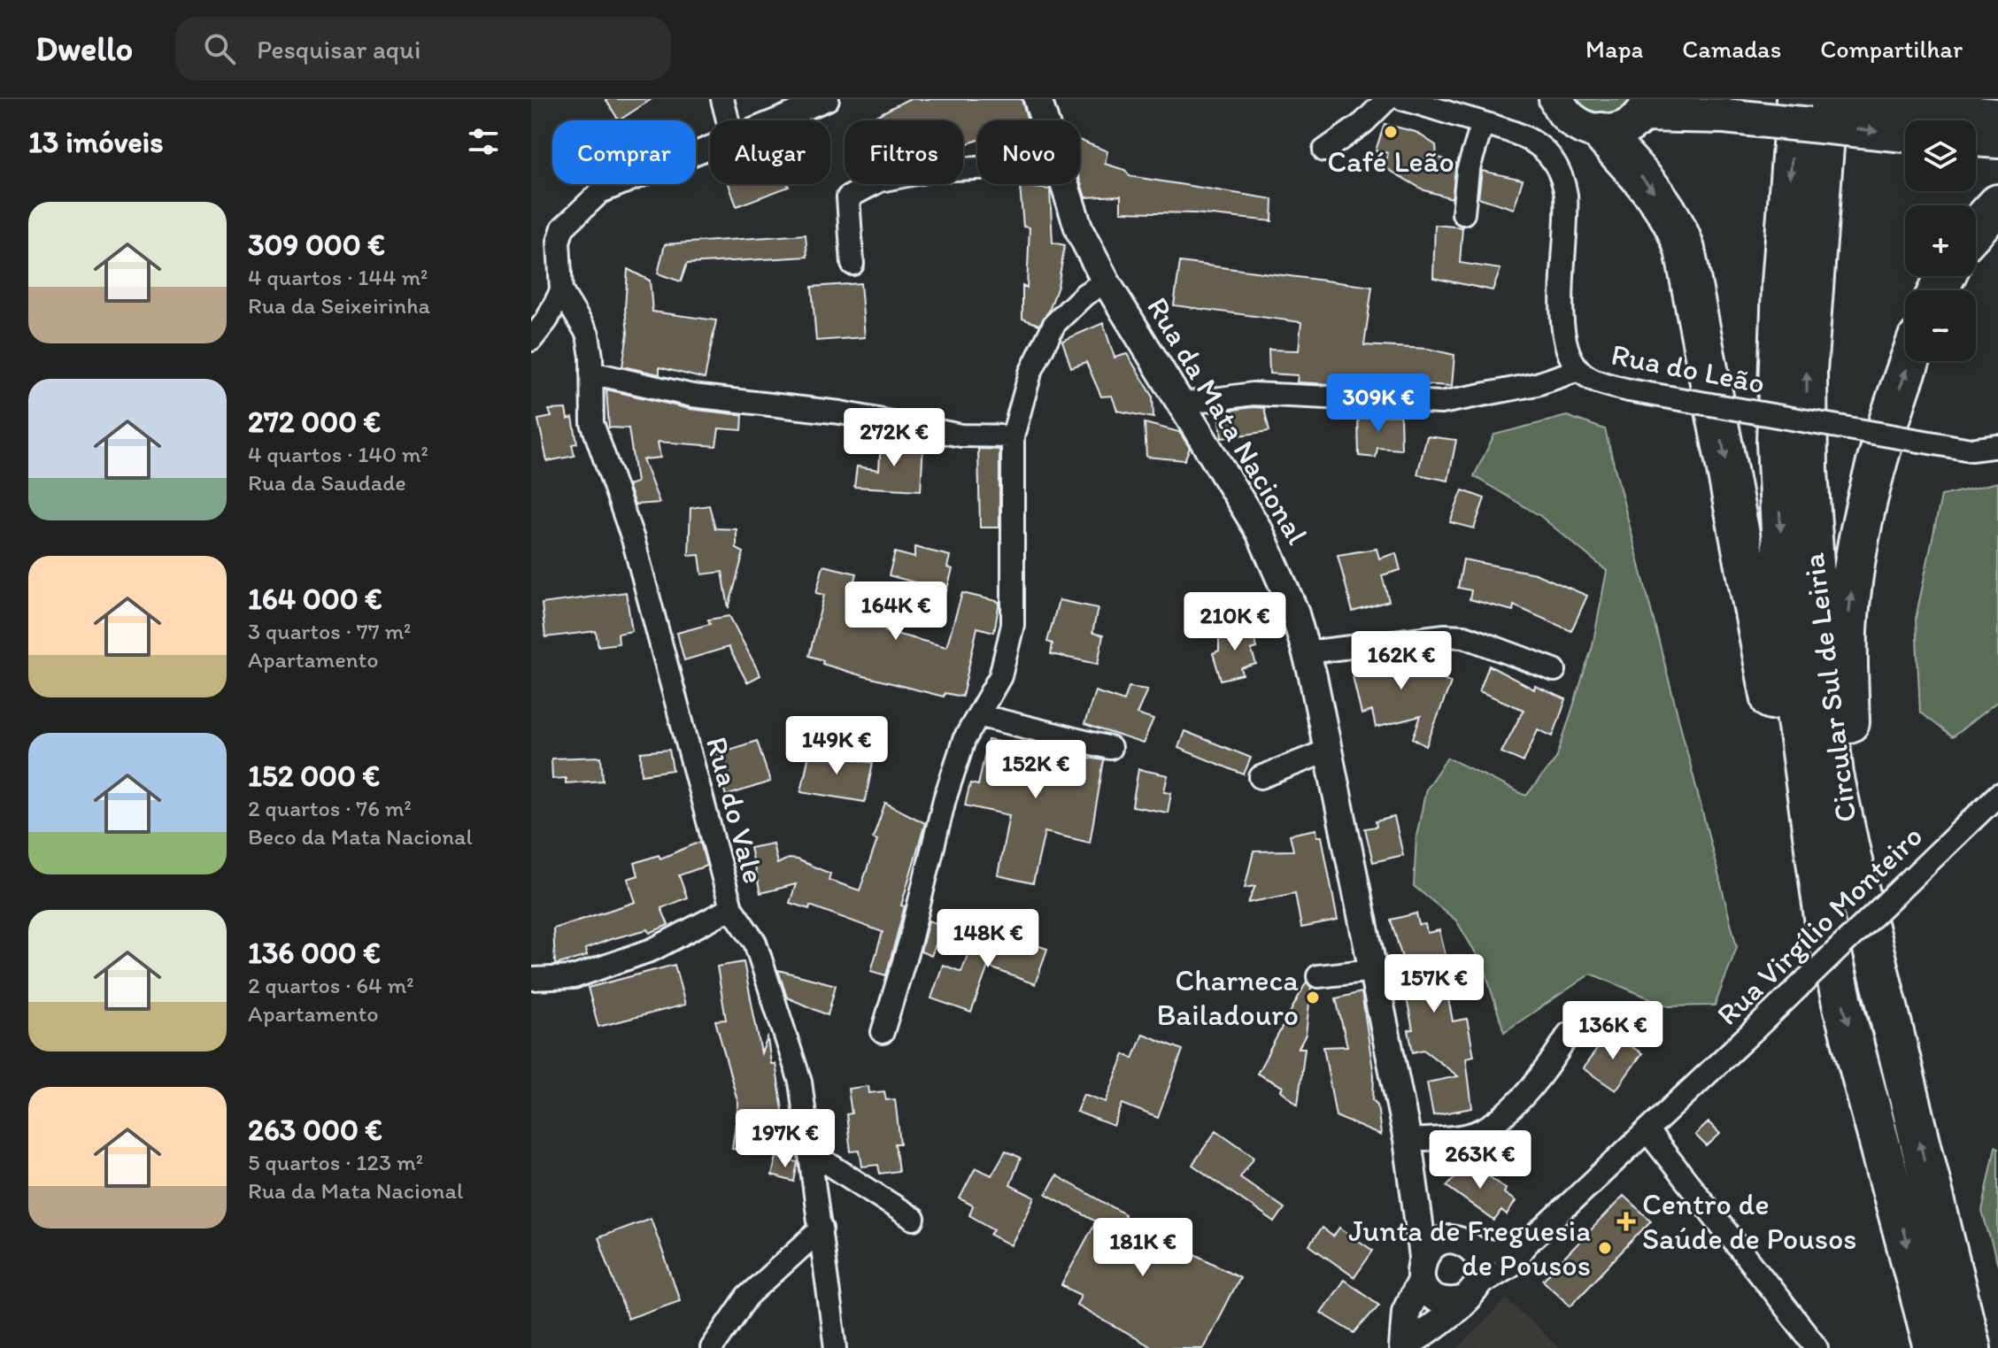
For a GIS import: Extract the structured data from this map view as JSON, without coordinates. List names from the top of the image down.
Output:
{
  "streets": {
    "highway": ["Circular Sul de Leiria"],
    "street": [
      "Rua do Leão",
      "Rua da Mata Nacional",
      "Rua do Vale",
      "Rua Virgílio Monteiro"
    ]
  },
  "crossings": [
    ["Rua da Mata Nacional", "Rua Virgílio Monteiro"]
  ],
  "places": {
    "other": ["Café Leão", "Charneca Bailadouro", "Junta de Freguesia de Pousos"],
    "health": ["Centro de Saúde de Pousos"]
  },
  "page": {
    "header": "Dwello",
    "search": "Pesquisar aqui",
    "nav": ["Mapa", "Camadas", "Compartilhar"],
    "heading": "13 imóveis",
    "map_buttons": ["+", "−"],
    "chip": [
      "Comprar",
      "Alugar",
      "Filtros",
      "Novo"
    ],
    "list": [
      {
        "name": "309 000 €",
        "note": "4 quartos · 144 m² · Rua da Seixeirinha"
      },
      {
        "name": "272 000 €",
        "note": "4 quartos · 140 m² · Rua da Saudade"
      },
      {
        "name": "164 000 €",
        "note": "3 quartos · 77 m² · Apartamento"
      },
      {
        "name": "152 000 €",
        "note": "2 quartos · 76 m² · Beco da Mata Nacional"
      },
      {
        "name": "136 000 €",
        "note": "2 quartos · 64 m² · Apartamento"
      },
      {
        "name": "263 000 €",
        "note": "5 quartos · 123 m² · Rua da Mata Nacional"
      }
    ],
    "price": [
      "309K €",
      "272K €",
      "164K €",
      "210K €",
      "162K €",
      "149K €",
      "152K €",
      "148K €",
      "157K €",
      "136K €",
      "197K €",
      "263K €",
      "181K €"
    ]
  }
}
